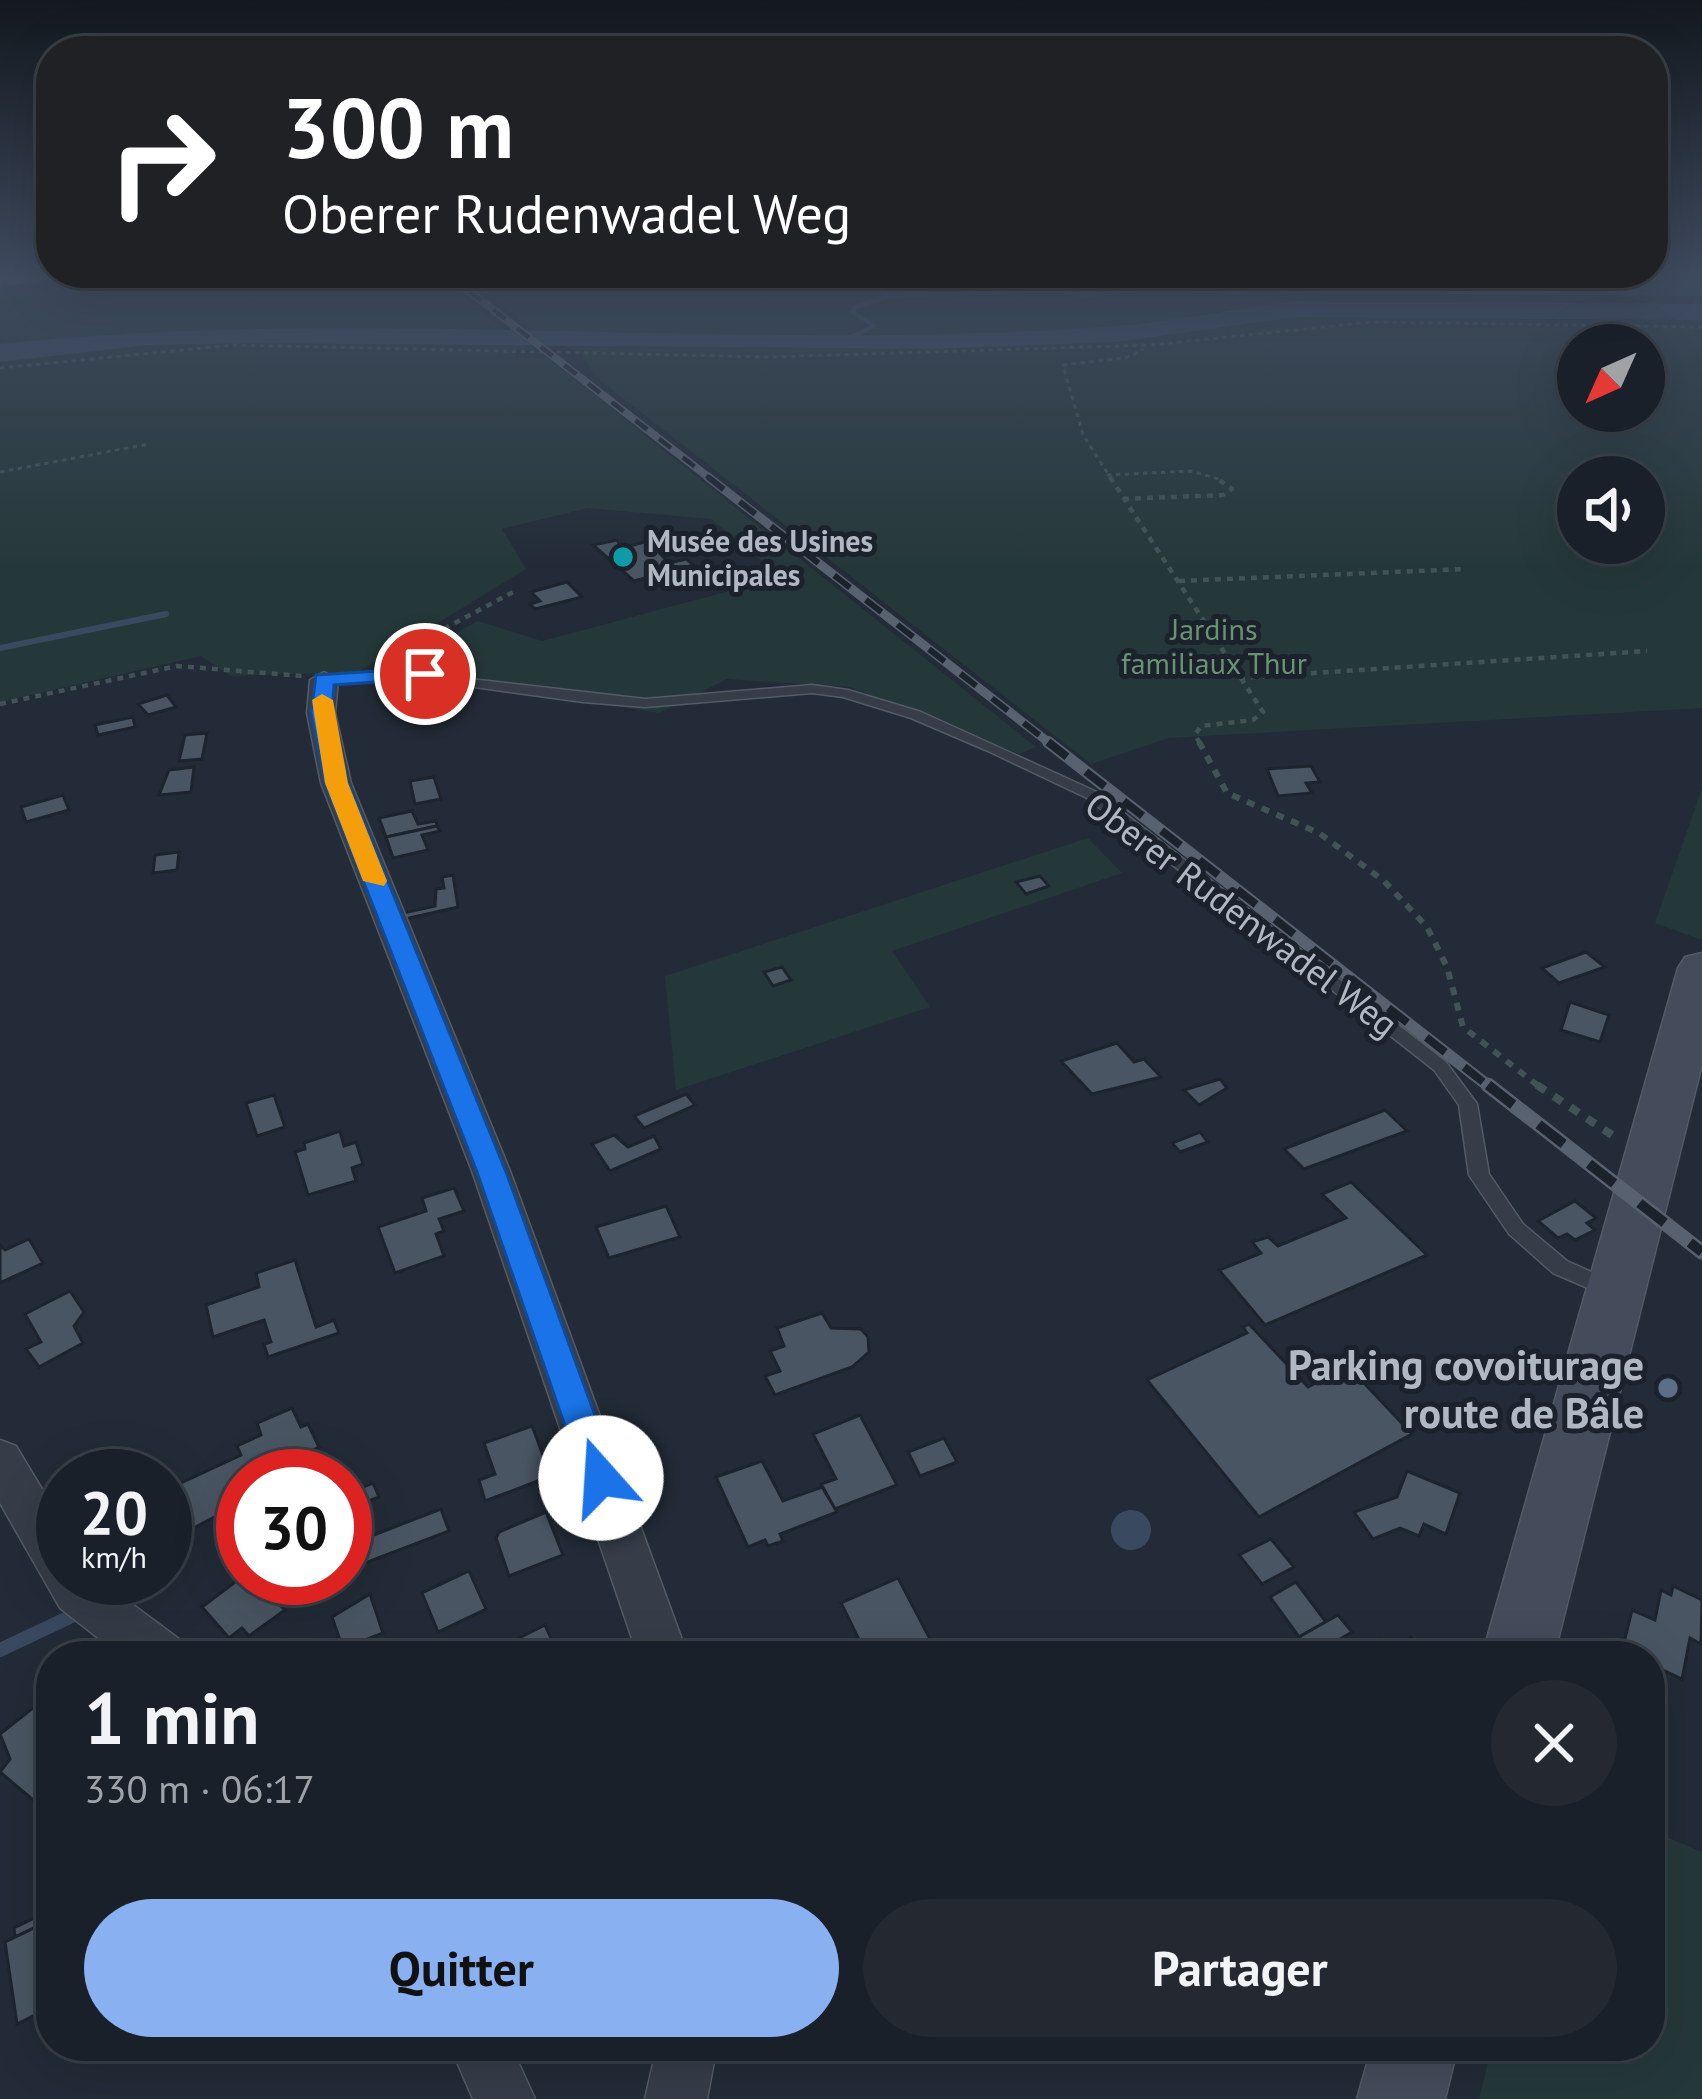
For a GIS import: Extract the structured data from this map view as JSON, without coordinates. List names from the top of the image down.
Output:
{
  "streets": {
    "lane": ["Oberer Rudenwadel Weg"]
  },
  "parks": ["Jardins familiaux Thur"],
  "places": ["Musée des Usines Municipales", "Parking covoiturage route de Bâle"],
  "north": "bottom left",
  "page": {
    "turn": ["300 m", "Oberer Rudenwadel Weg"],
    "speed": "20 km/h",
    "limit": "30",
    "heading": ["1 min", "330 m · 06:17"],
    "buttons": ["Quitter", "Partager"]
  }
}
